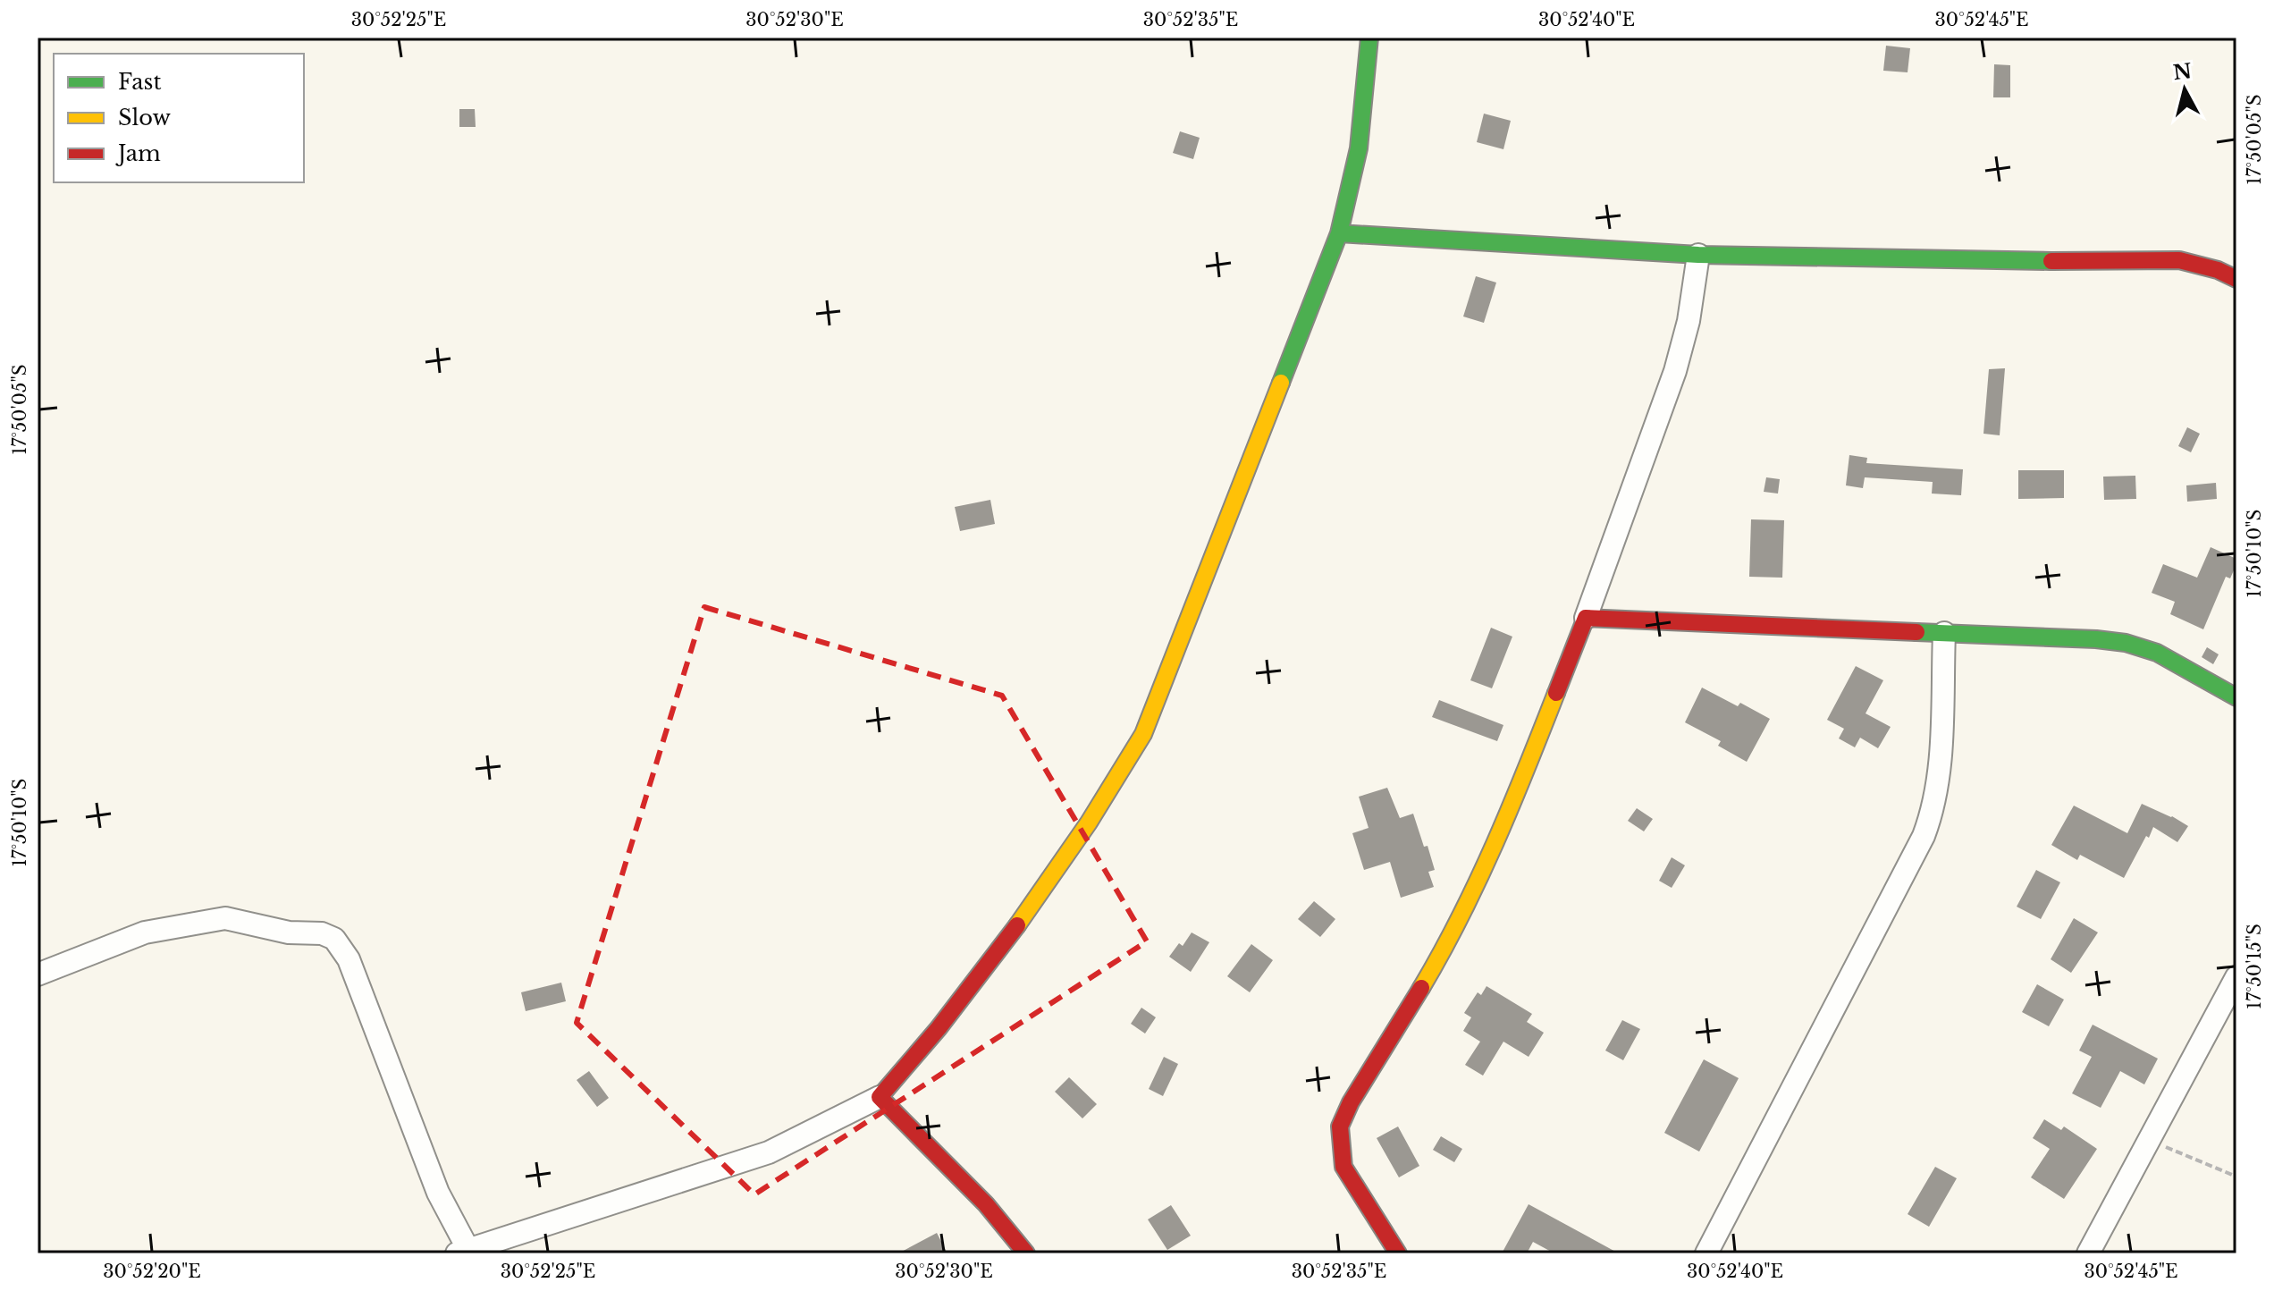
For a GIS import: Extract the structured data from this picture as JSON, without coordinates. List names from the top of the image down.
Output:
{
  "legend": ["Fast", "Slow", "Jam"],
  "north": "top",
  "coordinates": [
    "30°52'25\"E",
    "30°52'30\"E",
    "30°52'35\"E",
    "30°52'40\"E",
    "30°52'45\"E",
    "17°50'05\"S",
    "17°50'10\"S",
    "17°50'15\"S",
    "30°52'20\"E"
  ]
}
